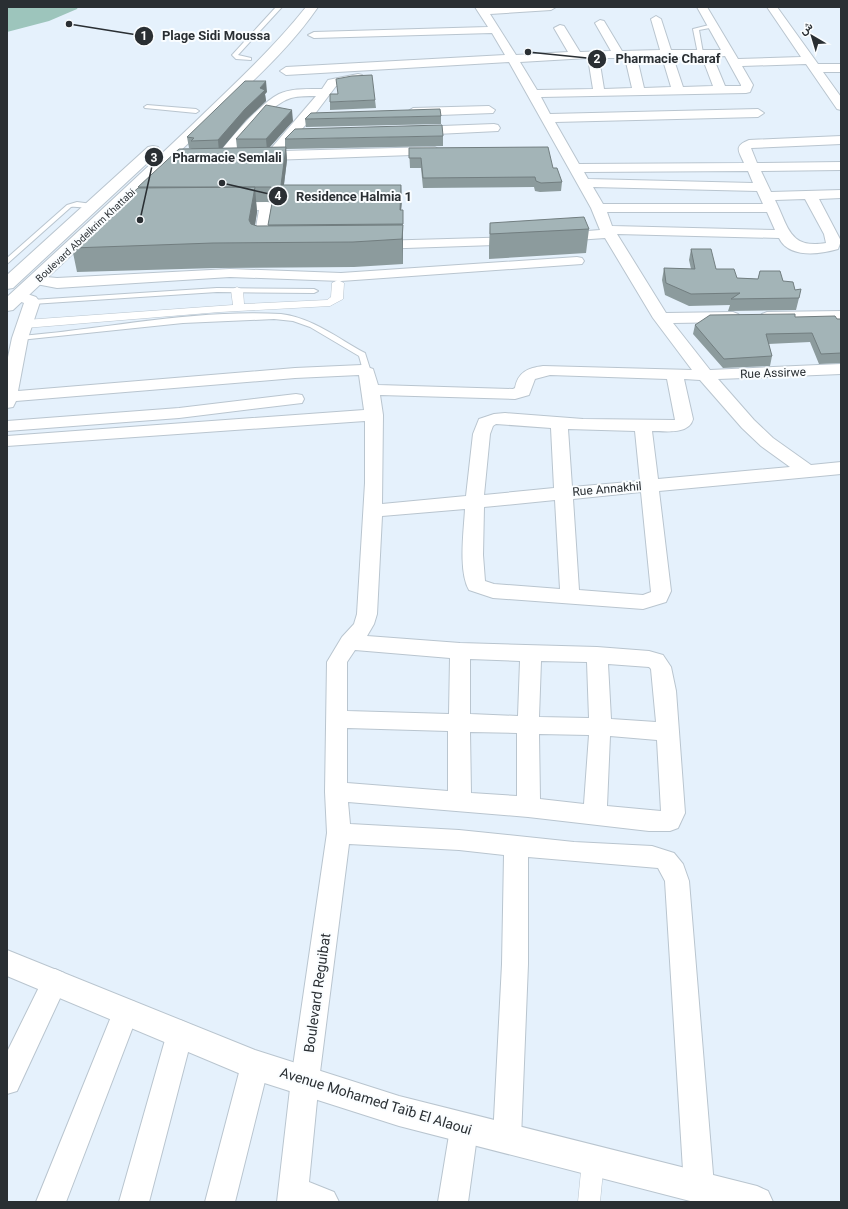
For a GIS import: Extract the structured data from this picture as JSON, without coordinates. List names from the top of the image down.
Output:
{
  "streets": {
    "street": [
      "Boulevard Abdelkrim Khattabi",
      "Rue Assirwe",
      "Rue Annakhil",
      "Boulevard Reguibat",
      "Avenue Mohamed Taïb El Alaoui"
    ]
  },
  "crossings": [
    ["Rue Assirwe", "Boulevard Reguibat"],
    ["Rue Annakhil", "Boulevard Reguibat"],
    ["Boulevard Reguibat", "Avenue Mohamed Taïb El Alaoui"]
  ],
  "places": [
    "Plage Sidi Moussa",
    "Pharmacie Charaf",
    "Residence Halmia 1",
    "Pharmacie Semlali"
  ],
  "north": "top left"
}
